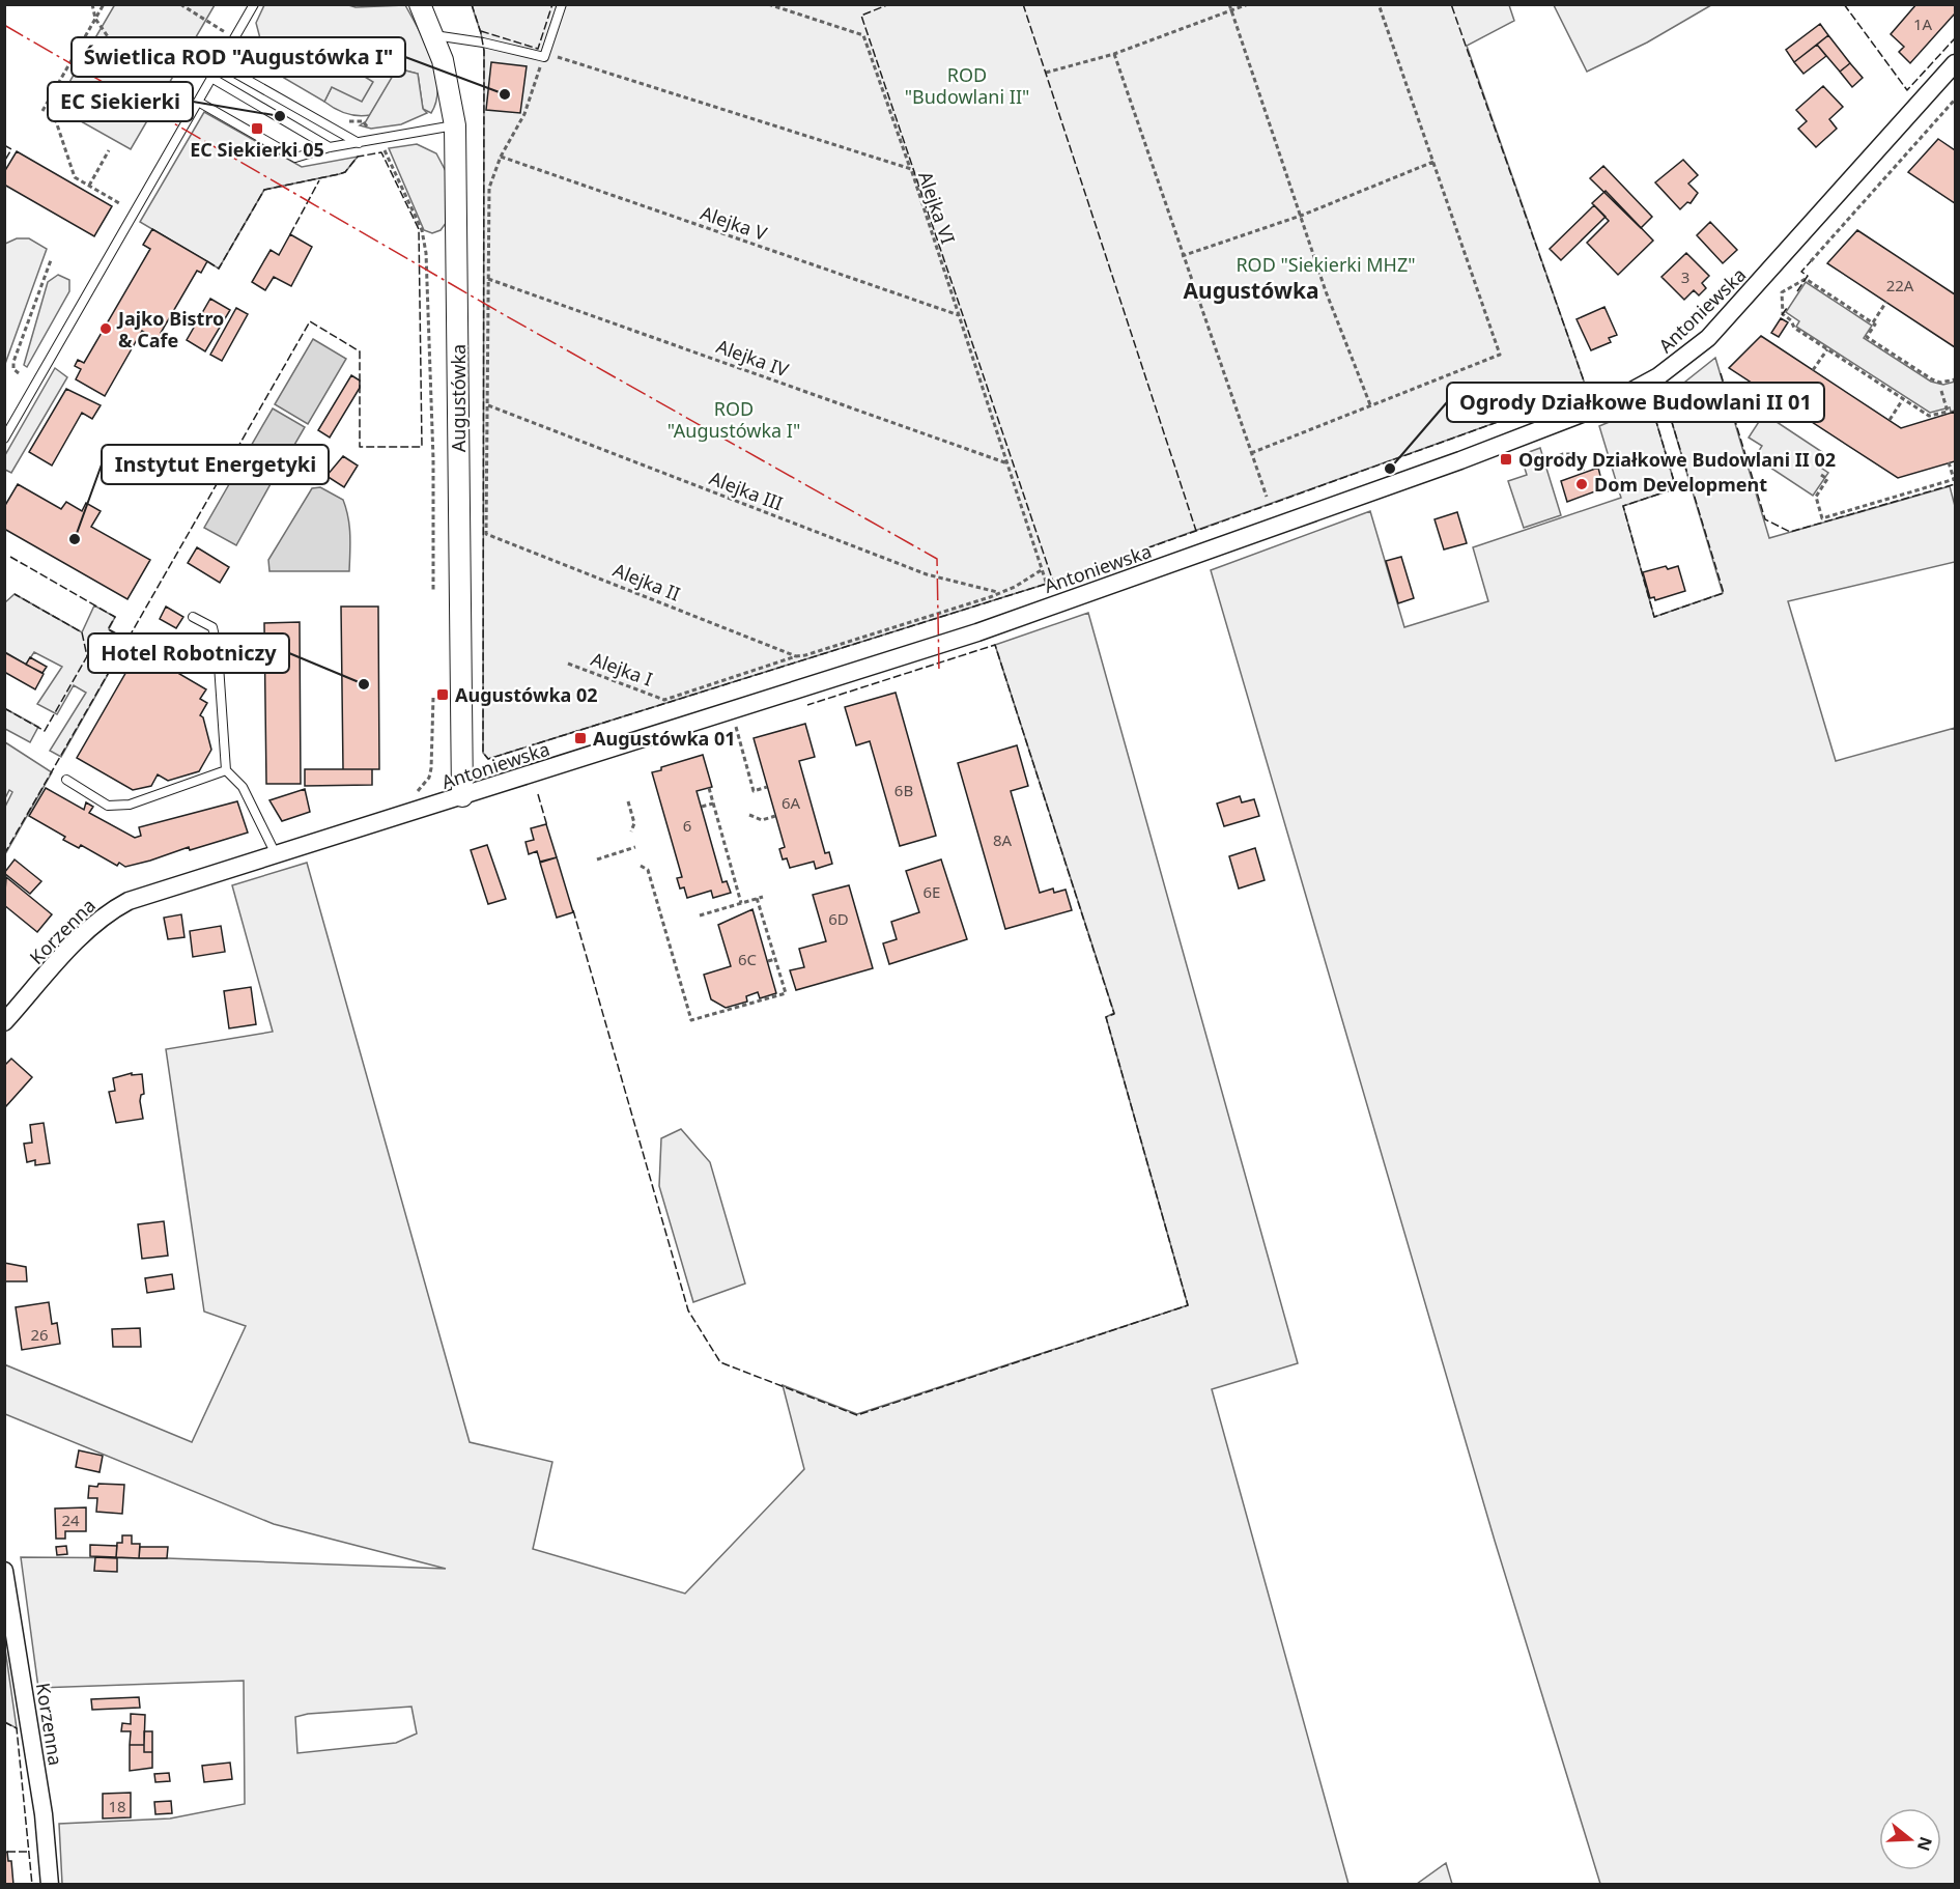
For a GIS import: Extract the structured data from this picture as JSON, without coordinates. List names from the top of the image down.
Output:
{
  "streets": {
    "street": ["Antoniewska", "Augustówka", "Korzenna"],
    "path": [
      "Alejka VI",
      "Alejka V",
      "Alejka IV",
      "Alejka III",
      "Alejka II",
      "Alejka I"
    ]
  },
  "crossings": [
    ["Alejka VI", "Alejka V"],
    ["Alejka VI", "Alejka IV"],
    ["Antoniewska", "Augustówka"],
    ["Antoniewska", "Korzenna"],
    ["Alejka III", "Alejka II"],
    ["Alejka II", "Alejka I"]
  ],
  "districts": ["Augustówka"],
  "parks": ["ROD \"Budowlani II\"", "ROD \"Siekierki MHZ\"", "ROD \"Augustówka I\""],
  "places": {
    "other": [
      "Świetlica ROD \"Augustówka I\"",
      "EC Siekierki",
      "Jajko Bistro & Cafe",
      "Ogrody Działkowe Budowlani II 01",
      "Dom Development",
      "Instytut Energetyki",
      "Hotel Robotniczy"
    ],
    "transit": [
      "EC Siekierki 05",
      "Ogrody Działkowe Budowlani II 02",
      "Augustówka 02",
      "Augustówka 01"
    ]
  },
  "house_numbers": [
    "1A",
    "3",
    "22A",
    "6B",
    "6A",
    "6",
    "8A",
    "6E",
    "6D",
    "6C",
    "26",
    "24",
    "18"
  ],
  "north": "right"
}
